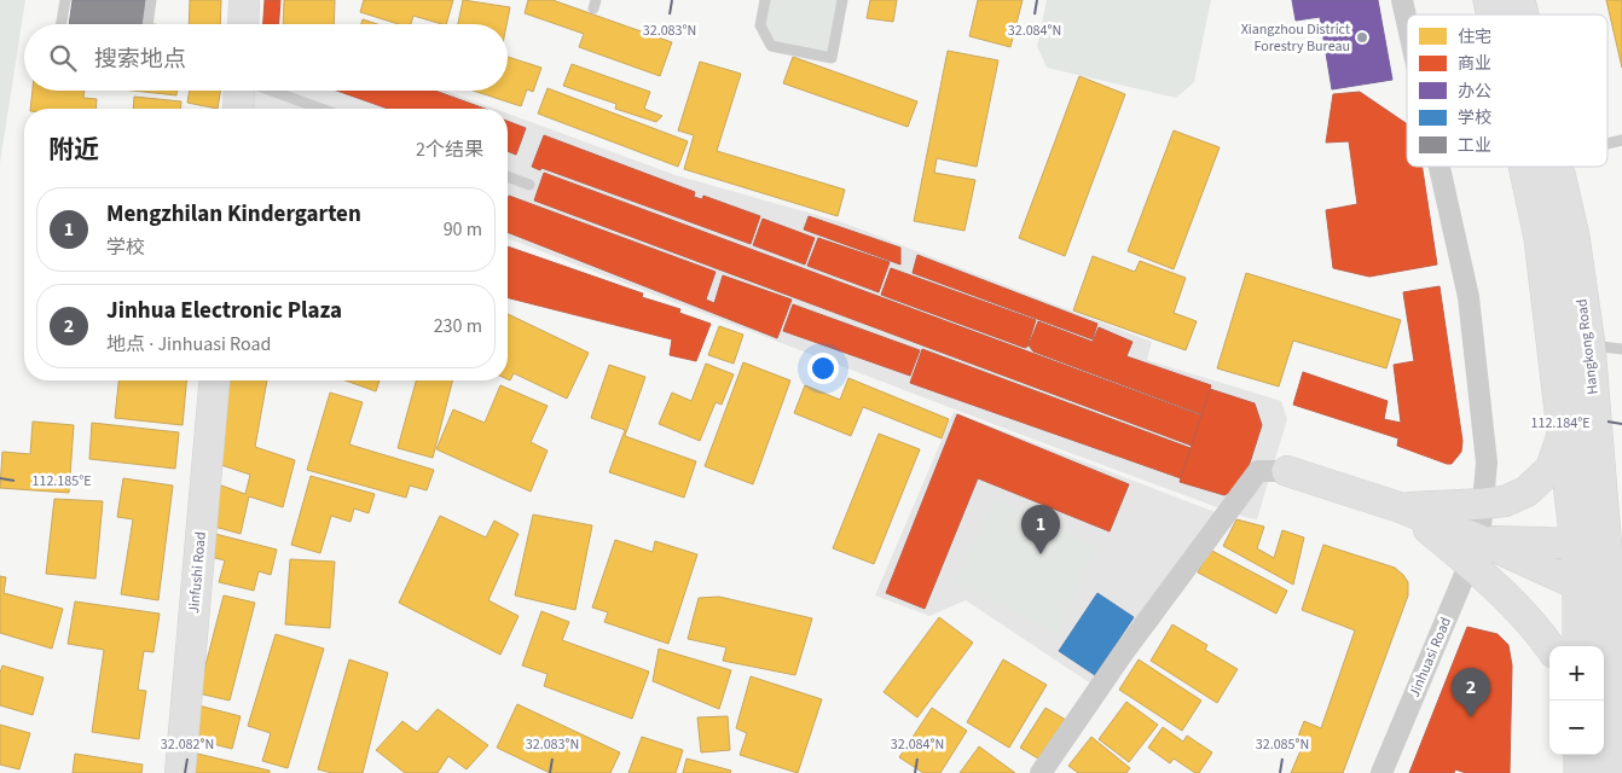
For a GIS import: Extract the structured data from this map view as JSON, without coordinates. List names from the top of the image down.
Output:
{
  "streets": {
    "main road": ["Hangkong Road"],
    "street": ["Jinfushi Road", "Jinhuasi Road"]
  },
  "places": ["Xiangzhou District Forestry Bureau"],
  "legend": [
    "住宅",
    "商业",
    "办公",
    "学校",
    "工业"
  ],
  "page": {
    "search": "搜索地点",
    "heading": ["附近", "2个结果"],
    "list": [
      {
        "mark": "1",
        "name": "Mengzhilan Kindergarten",
        "note": "学校",
        "value": "90 m"
      },
      {
        "mark": "2",
        "name": "Jinhua Electronic Plaza",
        "note": "地点 · Jinhuasi Road",
        "value": "230 m"
      }
    ],
    "pins": ["1", "2"],
    "map_buttons": ["+", "−"]
  },
  "coordinates": [
    "32.083°N",
    "32.084°N",
    "112.184°E",
    "112.185°E",
    "32.082°N",
    "32.085°N"
  ]
}
